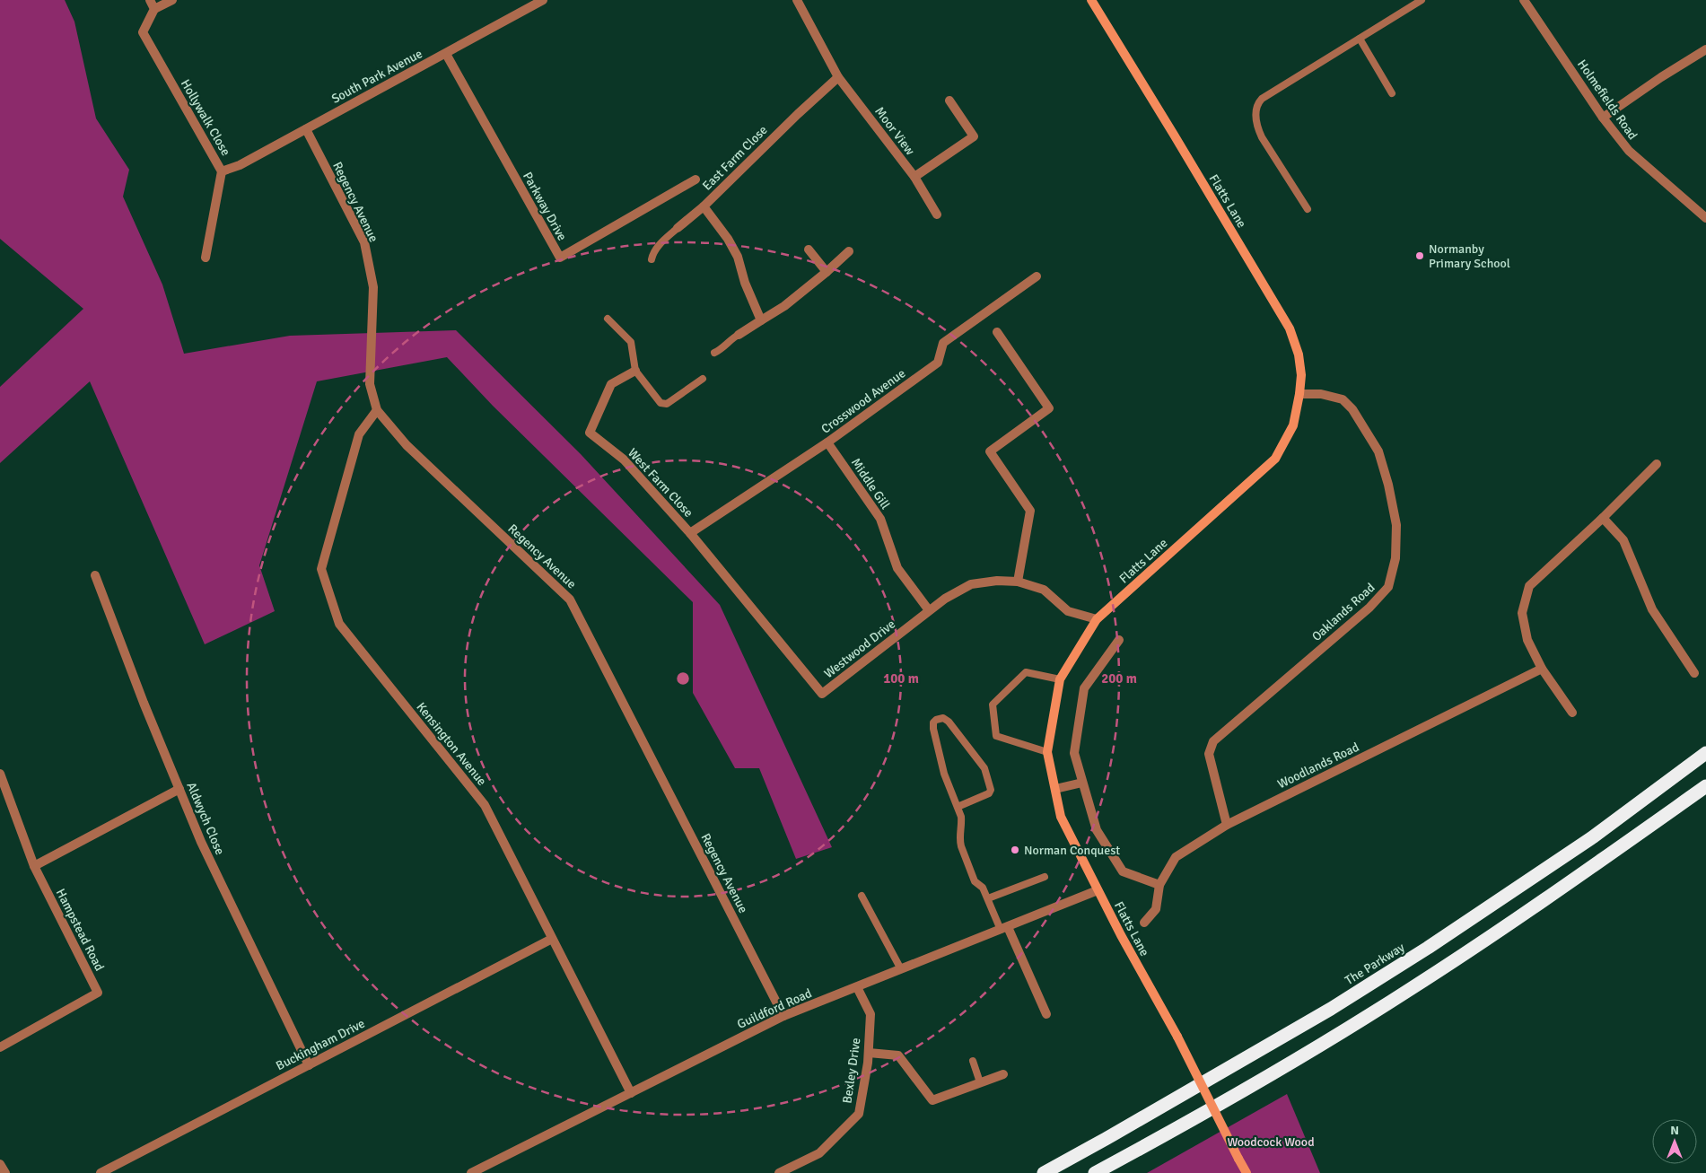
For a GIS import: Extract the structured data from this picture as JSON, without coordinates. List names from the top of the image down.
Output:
{
  "streets": {
    "highway": ["The Parkway"],
    "street": [
      "South Park Avenue",
      "Holmefields Road",
      "Hollywalk Close",
      "Moor View",
      "East Farm Close",
      "Flatts Lane",
      "Regency Avenue",
      "Parkway Drive",
      "Crosswood Avenue",
      "West Farm Close",
      "Middle Gill",
      "Oaklands Road",
      "Westwood Drive",
      "Kensington Avenue",
      "Woodlands Road",
      "Aldwych Close",
      "Hampstead Road",
      "Guildford Road",
      "Buckingham Drive",
      "Bexley Drive"
    ]
  },
  "crossings": [
    ["South Park Avenue", "Hollywalk Close"],
    ["South Park Avenue", "Regency Avenue"],
    ["South Park Avenue", "Parkway Drive"],
    ["Moor View", "East Farm Close"],
    ["Flatts Lane", "Oaklands Road"],
    ["Flatts Lane", "Westwood Drive"],
    ["Flatts Lane", "Guildford Road"],
    ["Regency Avenue", "Kensington Avenue"],
    ["Regency Avenue", "Guildford Road"],
    ["Crosswood Avenue", "West Farm Close"],
    ["Crosswood Avenue", "Middle Gill"],
    ["Crosswood Avenue", "Westwood Drive"],
    ["West Farm Close", "Westwood Drive"],
    ["Middle Gill", "Westwood Drive"],
    ["Oaklands Road", "Woodlands Road"],
    ["Kensington Avenue", "Guildford Road"],
    ["Kensington Avenue", "Buckingham Drive"],
    ["Aldwych Close", "Buckingham Drive"],
    ["Guildford Road", "Bexley Drive"]
  ],
  "parks": ["Woodcock Wood"],
  "places": ["Normanby Primary School", "Norman Conquest"],
  "north": "top",
  "rings": ["100 m", "200 m"]
}
